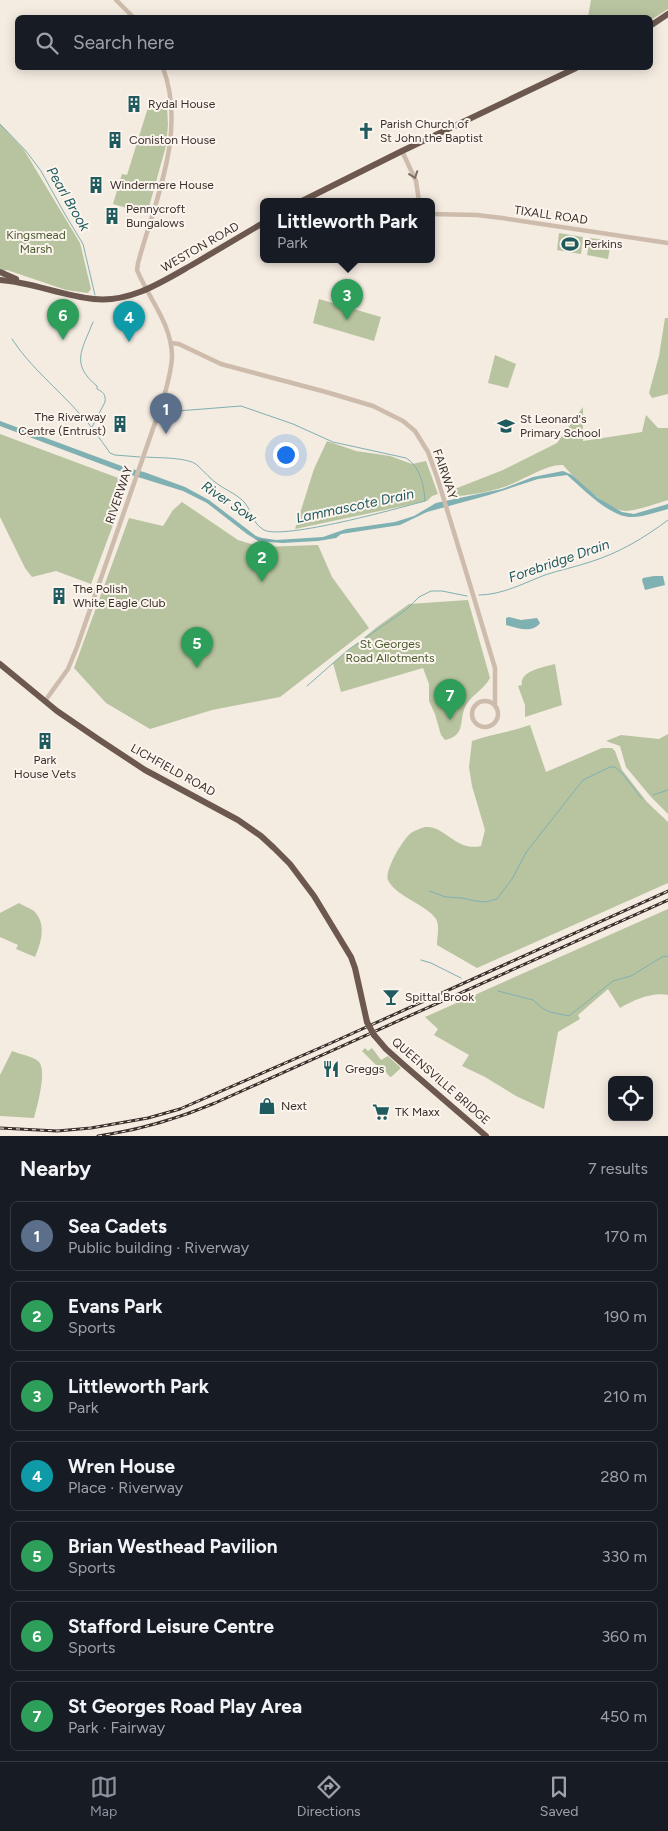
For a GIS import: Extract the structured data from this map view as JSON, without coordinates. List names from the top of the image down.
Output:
{
  "streets": {
    "highway": ["WESTON ROAD", "LICHFIELD ROAD", "QUEENSVILLE BRIDGE"],
    "street": ["TIXALL ROAD", "FAIRWAY", "RIVERWAY"]
  },
  "crossings": [
    ["WESTON ROAD", "RIVERWAY"],
    ["FAIRWAY", "RIVERWAY"],
    ["RIVERWAY", "LICHFIELD ROAD"],
    ["LICHFIELD ROAD", "QUEENSVILLE BRIDGE"]
  ],
  "water": [
    "Pearl Brook",
    "River Sow",
    "Lammascote Drain",
    "Forebridge Drain"
  ],
  "parks": ["Kingsmead Marsh", "St Georges Road Allotments"],
  "places": {
    "building": [
      "Rydal House",
      "Coniston House",
      "Windermere House",
      "Pennycroft Bungalows",
      "The Riverway Centre (Entrust)",
      "The Polish White Eagle Club",
      "Park House Vets"
    ],
    "church": ["Parish Church of St John the Baptist"],
    "sports": ["Perkins"],
    "school or university": ["St Leonard's Primary School"],
    "bar": ["Spittal Brook"],
    "restaurant": ["Greggs"],
    "shop": ["Next"],
    "supermarket": ["TK Maxx"]
  },
  "page": {
    "search": "Search here",
    "popup": ["Littleworth Park", "Park"],
    "pins": [
      "3",
      "6",
      "4",
      "1",
      "2",
      "5",
      "7"
    ],
    "heading": ["Nearby", "7 results"],
    "list": [
      {
        "mark": "1",
        "name": "Sea Cadets",
        "note": "Public building · Riverway",
        "value": "170 m"
      },
      {
        "mark": "2",
        "name": "Evans Park",
        "note": "Sports",
        "value": "190 m"
      },
      {
        "mark": "3",
        "name": "Littleworth Park",
        "note": "Park",
        "value": "210 m"
      },
      {
        "mark": "4",
        "name": "Wren House",
        "note": "Place · Riverway",
        "value": "280 m"
      },
      {
        "mark": "5",
        "name": "Brian Westhead Pavilion",
        "note": "Sports",
        "value": "330 m"
      },
      {
        "mark": "6",
        "name": "Stafford Leisure Centre",
        "note": "Sports",
        "value": "360 m"
      },
      {
        "mark": "7",
        "name": "St Georges Road Play Area",
        "note": "Park · Fairway",
        "value": "450 m"
      }
    ],
    "nav": ["Map", "Directions", "Saved"]
  }
}
